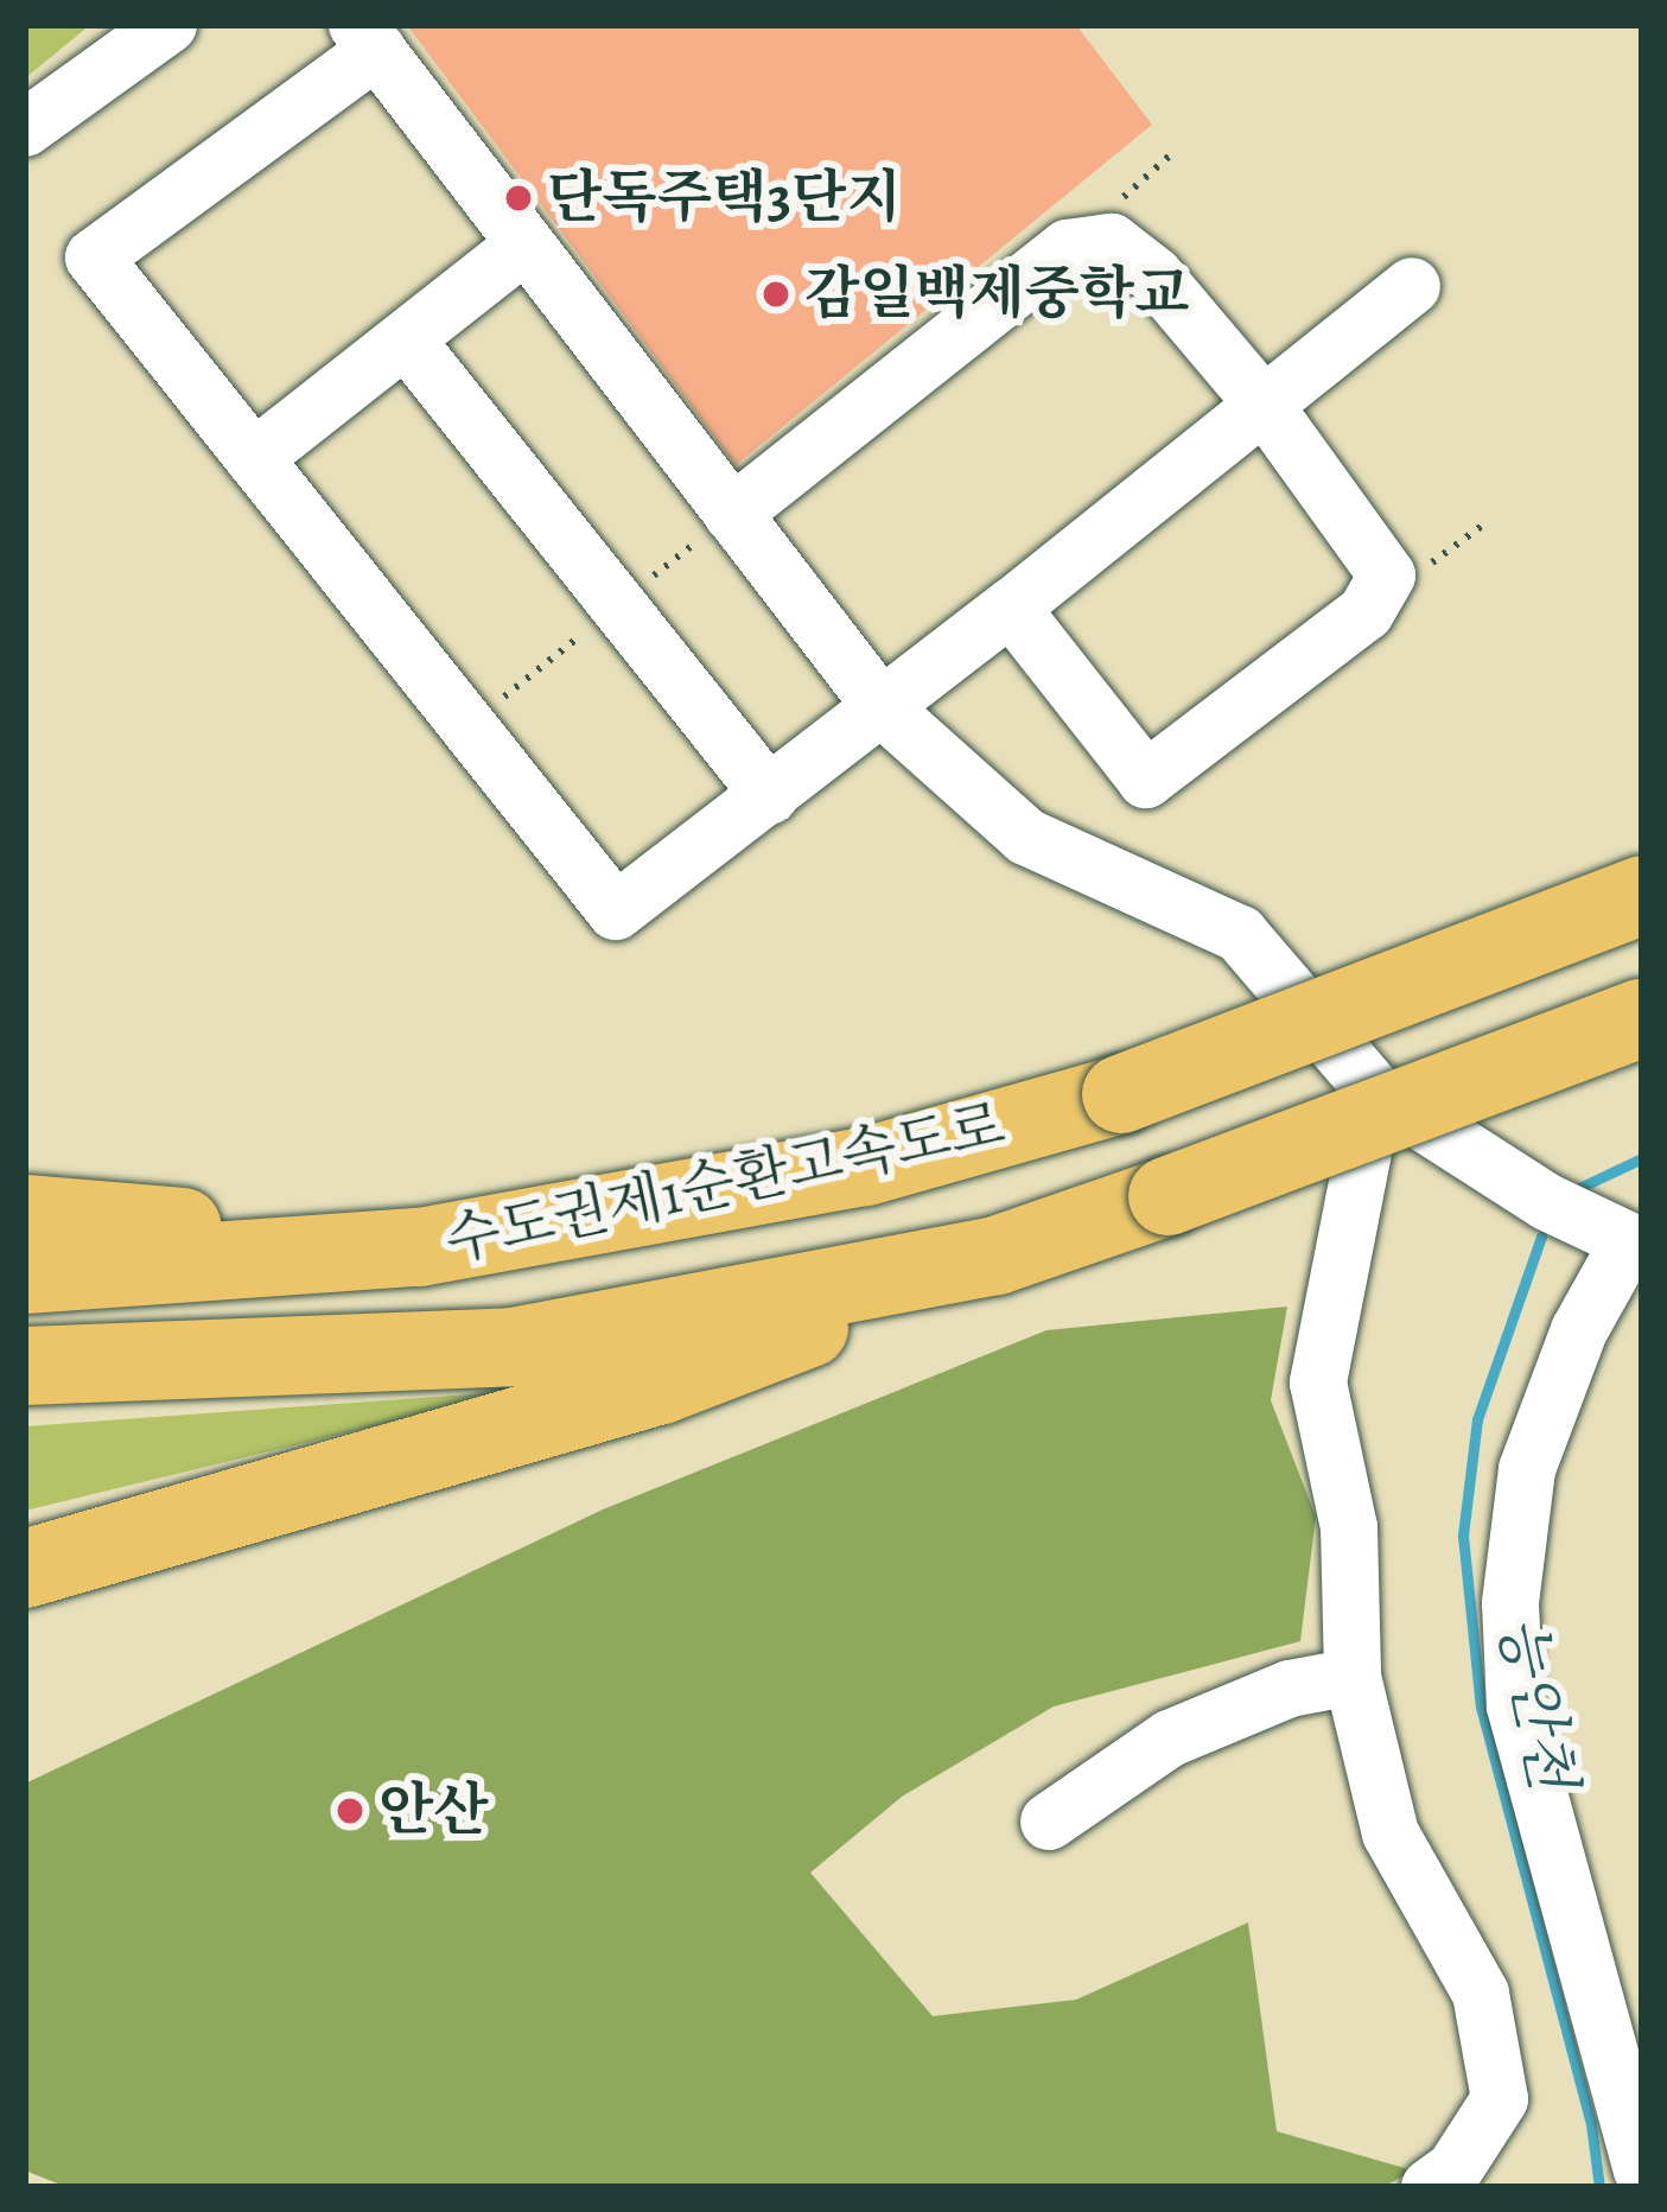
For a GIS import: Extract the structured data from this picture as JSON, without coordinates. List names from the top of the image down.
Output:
{
  "streets": {
    "highway": ["수도권제1순환고속도로"]
  },
  "water": ["능안천"],
  "places": ["단독주택3단지", "감일백제중학교", "안산"]
}
